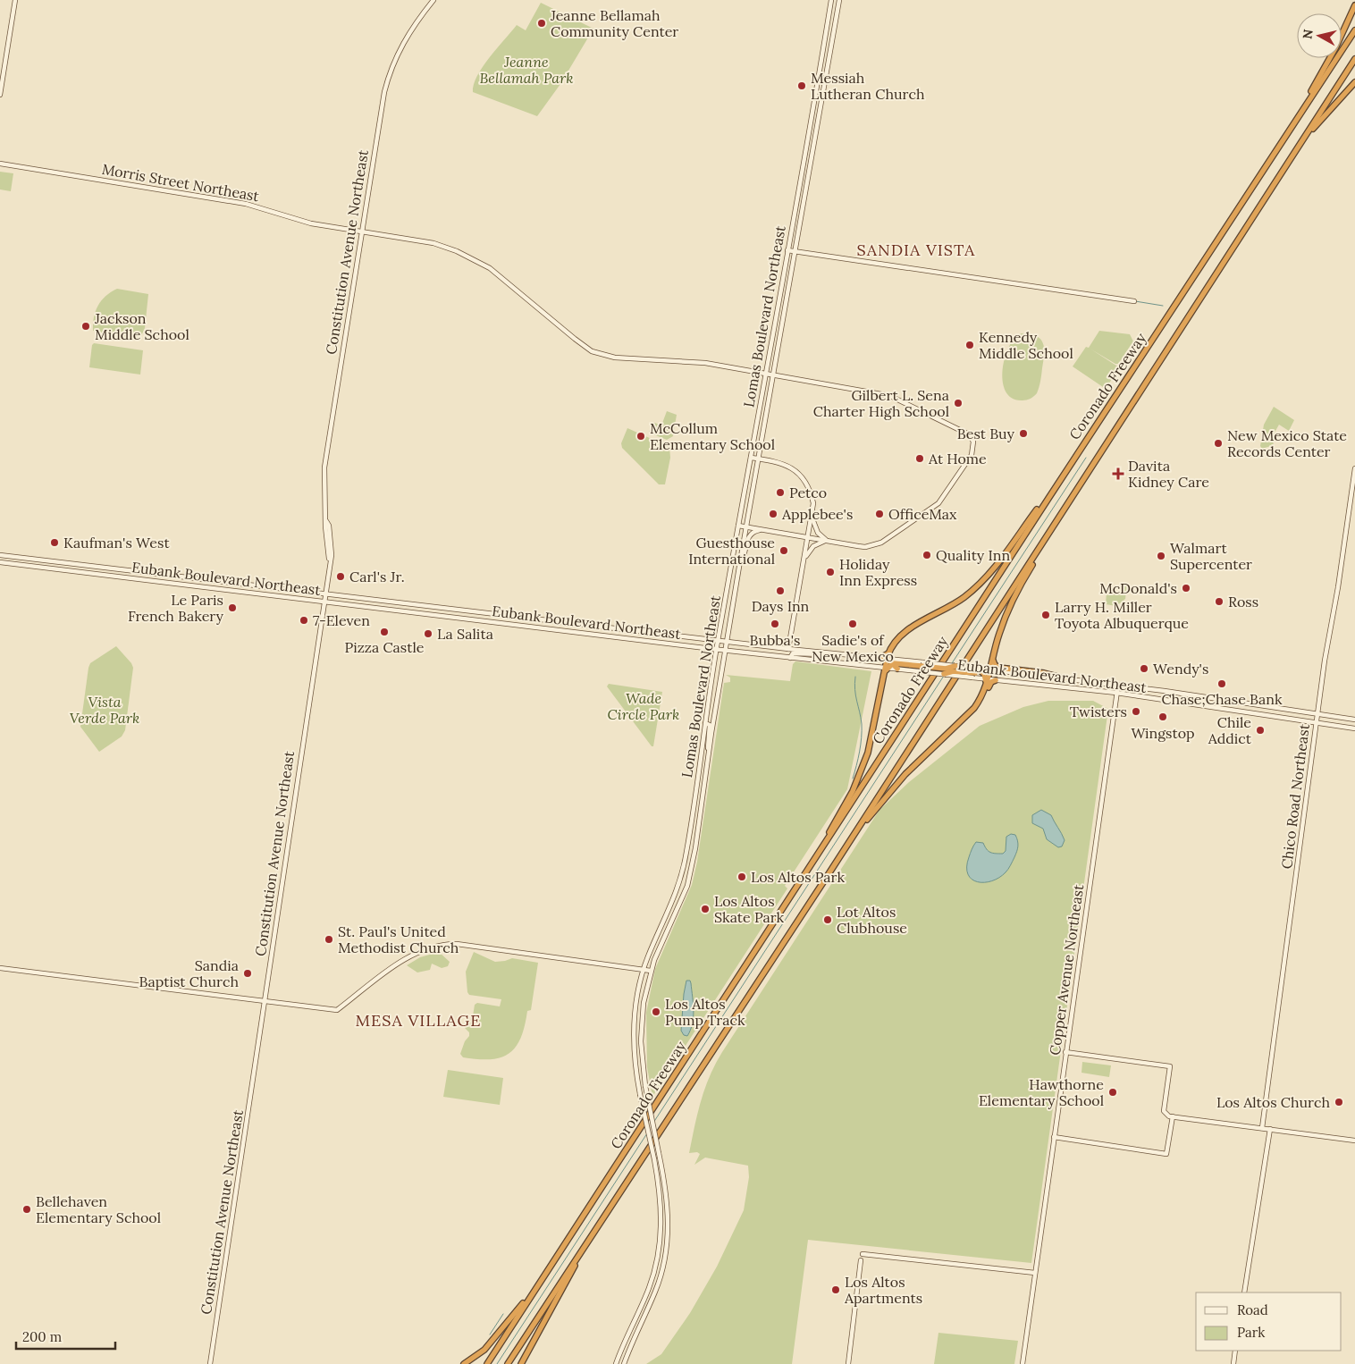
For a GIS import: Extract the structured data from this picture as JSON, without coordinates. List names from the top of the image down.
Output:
{
  "streets": {
    "highway": ["Coronado Freeway"],
    "street": [
      "Morris Street Northeast",
      "Constitution Avenue Northeast",
      "Lomas Boulevard Northeast",
      "Eubank Boulevard Northeast",
      "Chico Road Northeast",
      "Copper Avenue Northeast"
    ]
  },
  "crossings": [
    ["Morris Street Northeast", "Constitution Avenue Northeast"],
    ["Morris Street Northeast", "Lomas Boulevard Northeast"],
    ["Constitution Avenue Northeast", "Eubank Boulevard Northeast"],
    ["Lomas Boulevard Northeast", "Eubank Boulevard Northeast"],
    ["Eubank Boulevard Northeast", "Chico Road Northeast"],
    ["Eubank Boulevard Northeast", "Copper Avenue Northeast"]
  ],
  "districts": ["SANDIA VISTA", "MESA VILLAGE"],
  "parks": ["Jeanne Bellamah Park", "Wade Circle Park", "Vista Verde Park"],
  "places": {
    "other": [
      "Jeanne Bellamah Community Center",
      "Messiah Lutheran Church",
      "Jackson Middle School",
      "Kennedy Middle School",
      "Gilbert L. Sena Charter High School",
      "Best Buy",
      "McCollum Elementary School",
      "New Mexico State Records Center",
      "At Home",
      "Petco",
      "Applebee's",
      "OfficeMax",
      "Kaufman's West",
      "Guesthouse International",
      "Quality Inn",
      "Walmart Supercenter",
      "Holiday Inn Express",
      "Carl's Jr.",
      "McDonald's",
      "Days Inn",
      "Ross",
      "Le Paris French Bakery",
      "Larry H. Miller Toyota Albuquerque",
      "7-Eleven",
      "Bubba's",
      "Sadie's of New Mexico",
      "Pizza Castle",
      "La Salita",
      "Wendy's",
      "Chase;Chase Bank",
      "Twisters",
      "Wingstop",
      "Chile Addict",
      "Los Altos Park",
      "Los Altos Skate Park",
      "Lot Altos Clubhouse",
      "St. Paul's United Methodist Church",
      "Sandia Baptist Church",
      "Los Altos Pump Track",
      "Hawthorne Elementary School",
      "Los Altos Church",
      "Bellehaven Elementary School",
      "Los Altos Apartments"
    ],
    "health": ["Davita Kidney Care"]
  },
  "legend": ["Road", "Park"],
  "scale_bar": "200 m",
  "north": "left"
}
